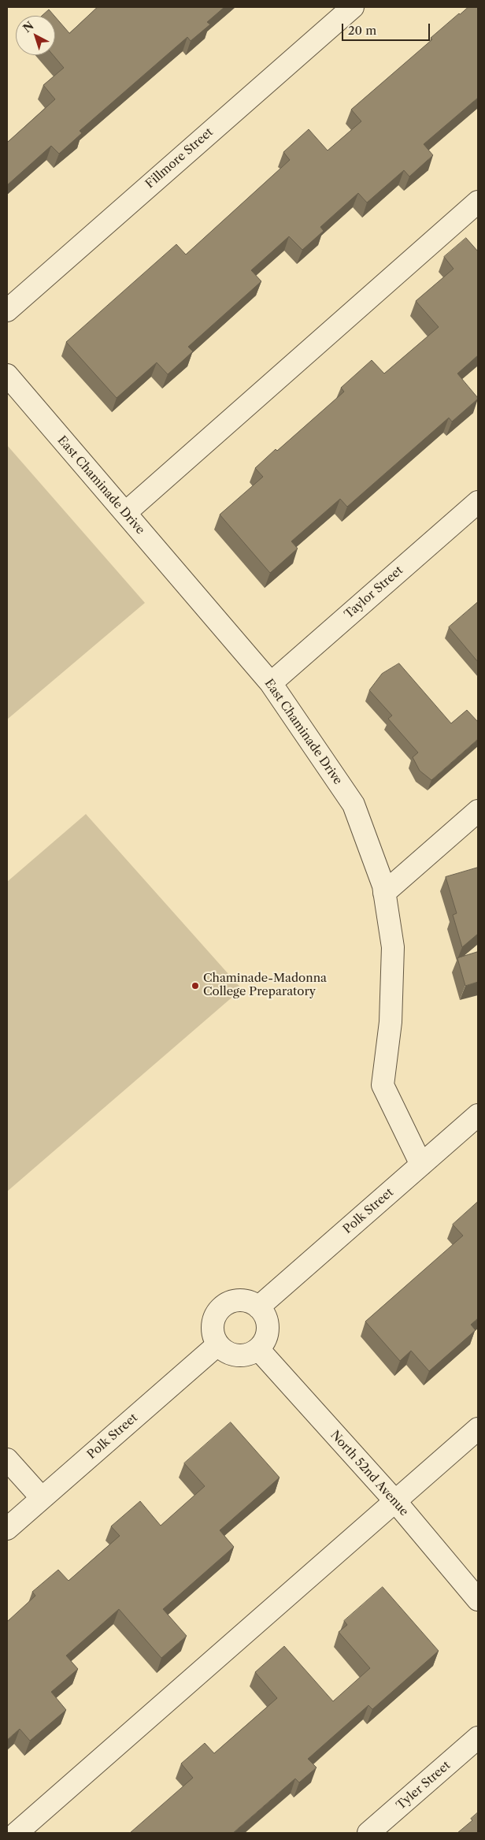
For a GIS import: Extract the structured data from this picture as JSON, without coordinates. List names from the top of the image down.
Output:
{
  "streets": {
    "street": [
      "Fillmore Street",
      "East Chaminade Drive",
      "Taylor Street",
      "Polk Street",
      "North 52nd Avenue",
      "Tyler Street"
    ]
  },
  "crossings": [
    ["East Chaminade Drive", "Taylor Street"],
    ["East Chaminade Drive", "Polk Street"],
    ["Polk Street", "North 52nd Avenue"]
  ],
  "places": ["Chaminade-Madonna College Preparatory"],
  "scale_bar": "20 m",
  "north": "top left"
}
